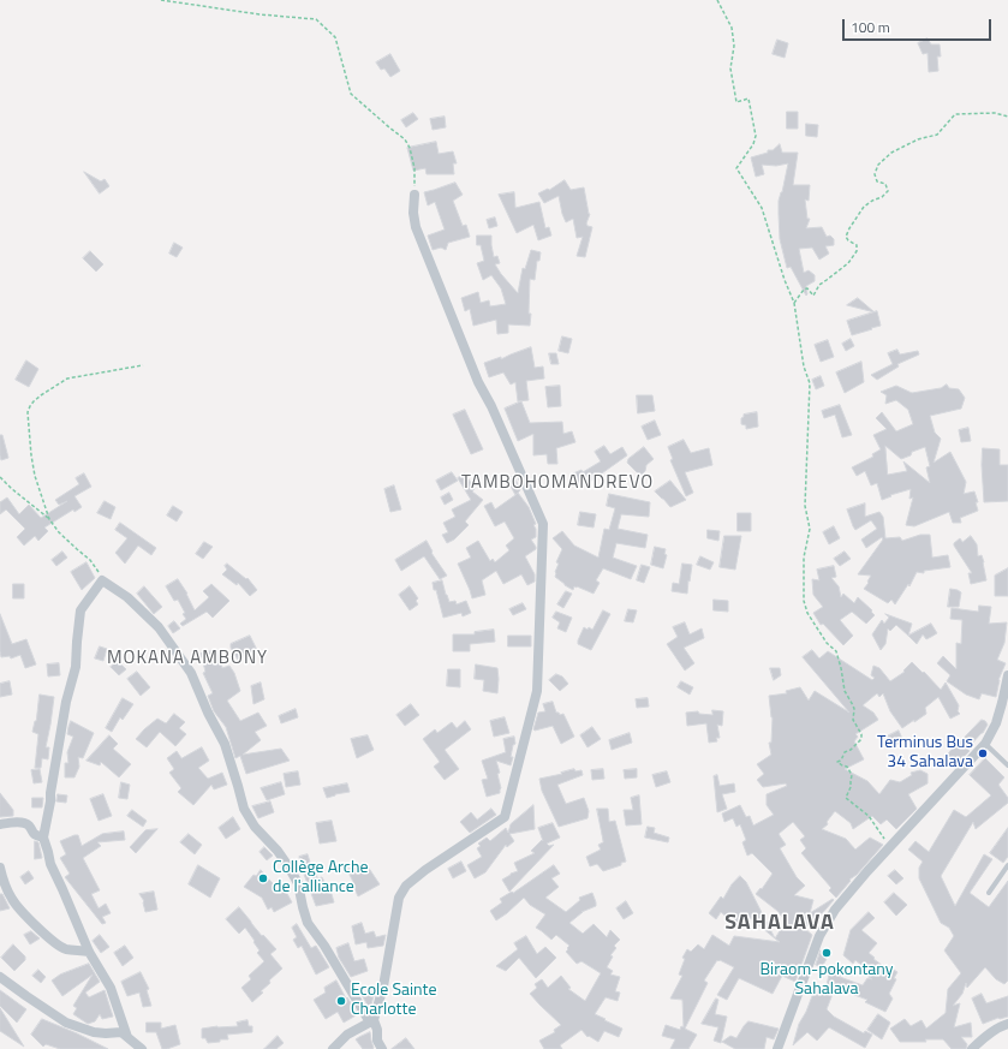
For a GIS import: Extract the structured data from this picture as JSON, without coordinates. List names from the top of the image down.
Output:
{
  "districts": ["TAMBOHOMANDREVO", "MOKANA AMBONY", "SAHALAVA"],
  "places": [
    "Terminus Bus 34 Sahalava",
    "Collège Arche de l'alliance",
    "Biraom-pokontany Sahalava",
    "Ecole Sainte Charlotte"
  ],
  "scale_bar": "100 m"
}
